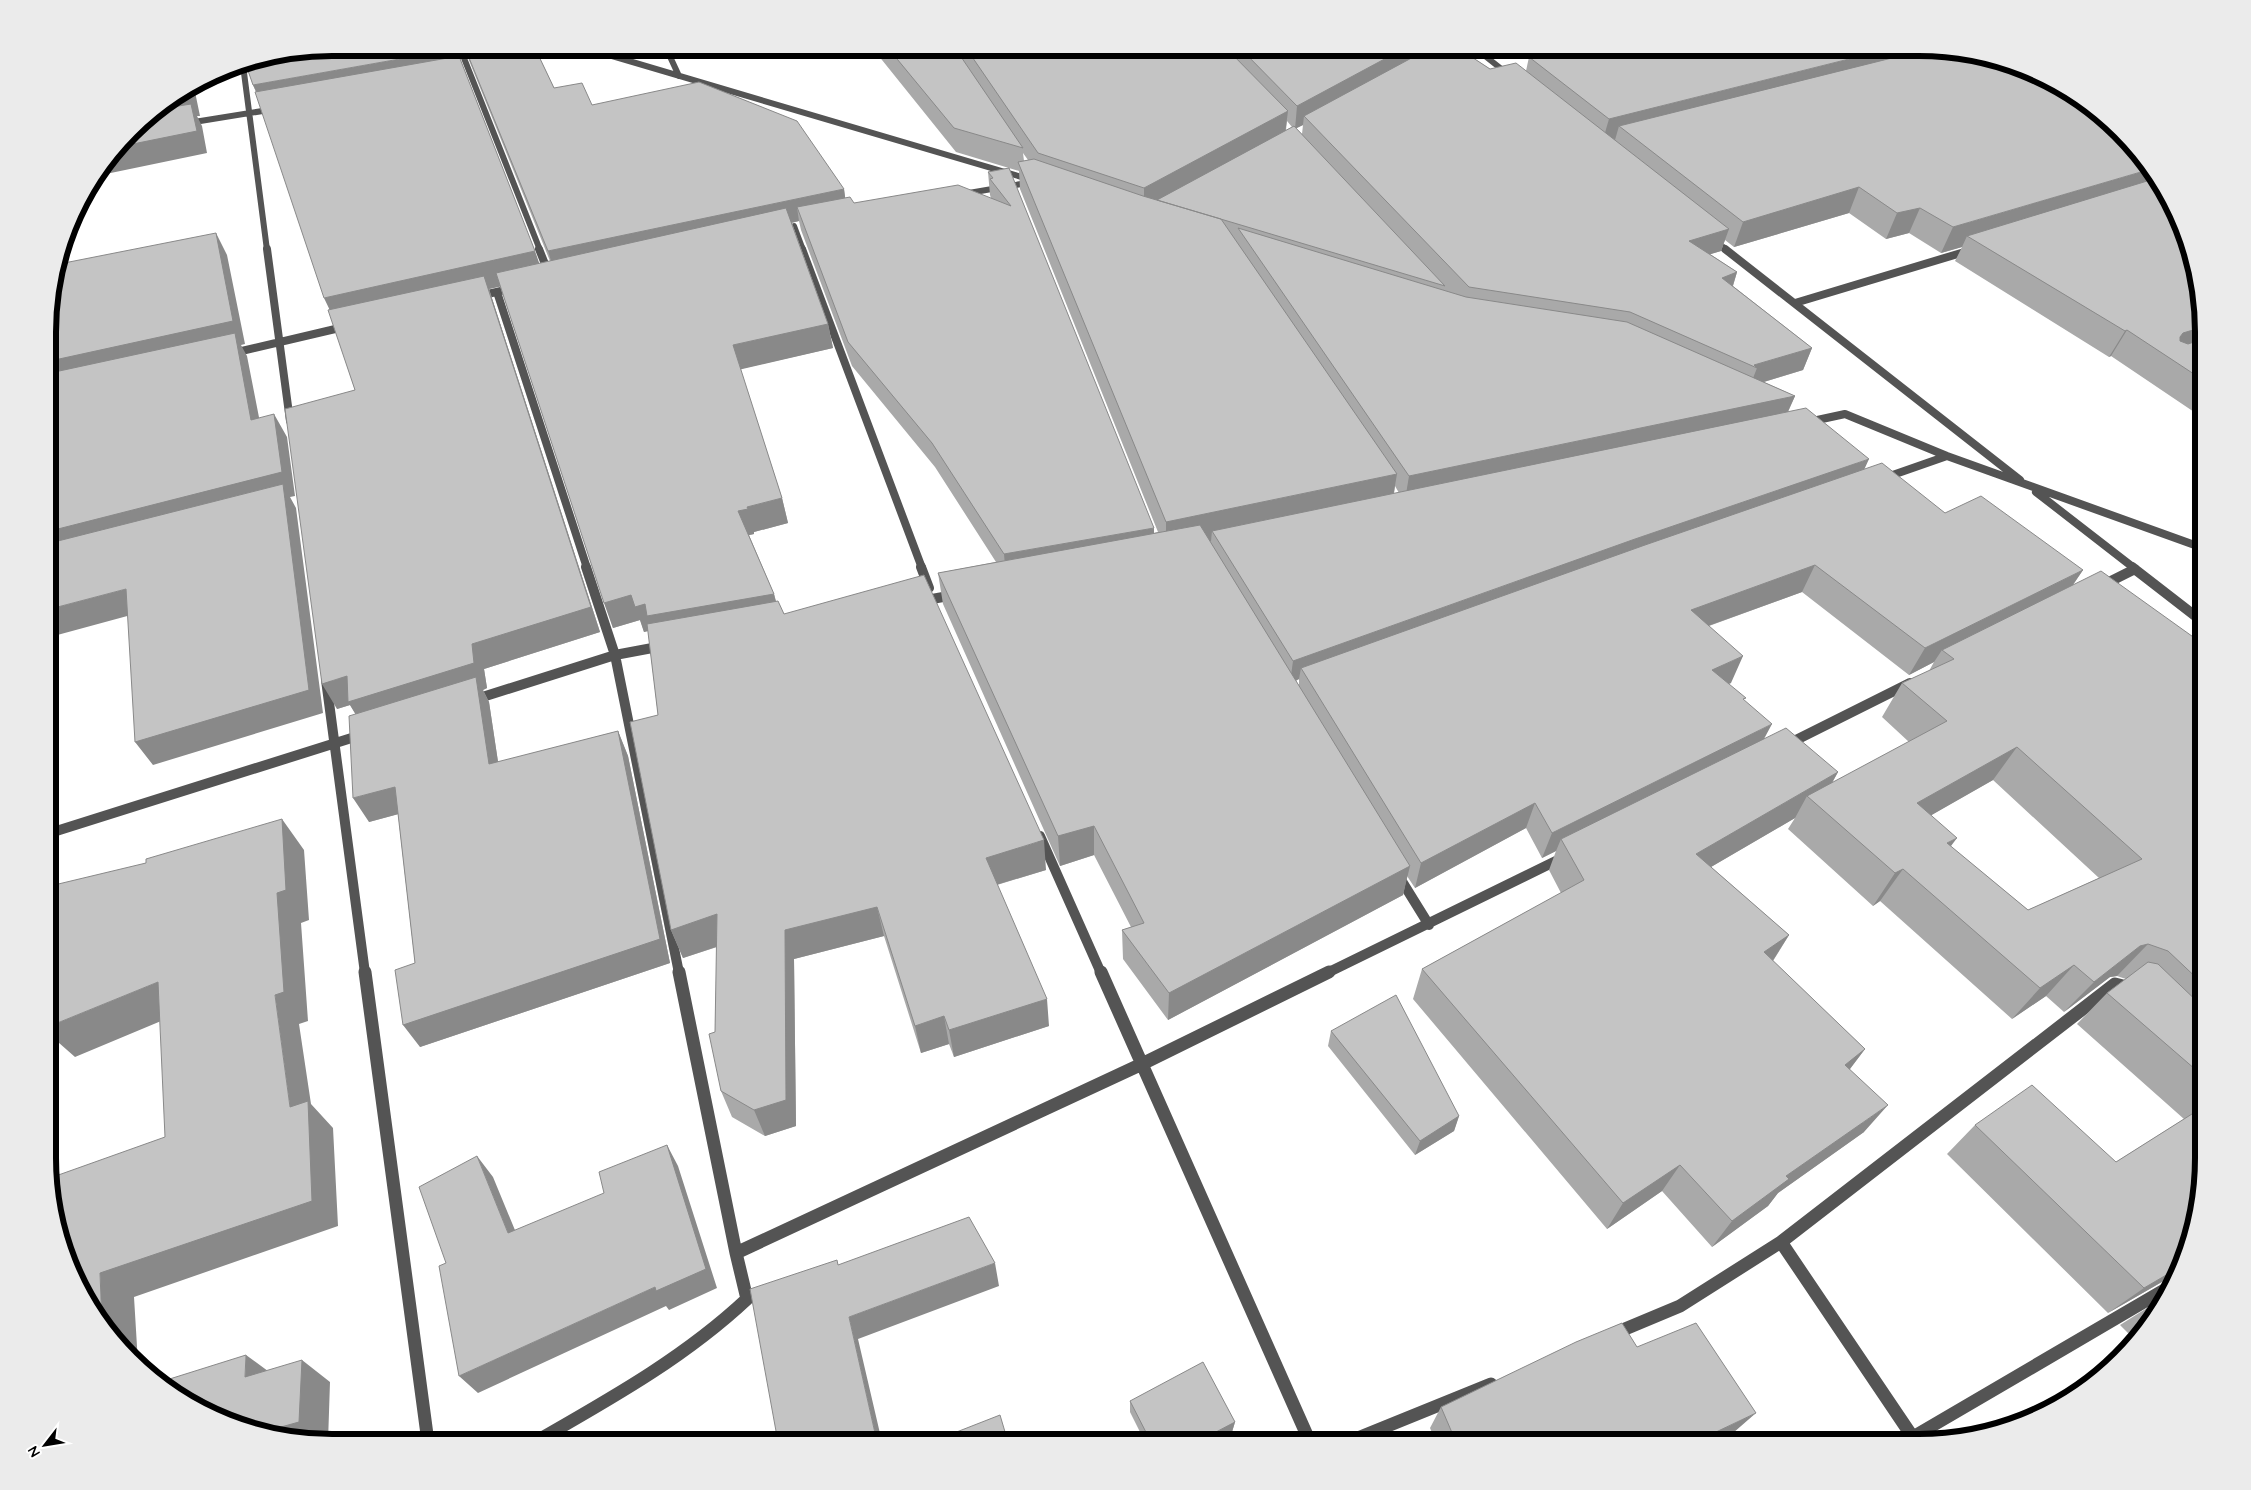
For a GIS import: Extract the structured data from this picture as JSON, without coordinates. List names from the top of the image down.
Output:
{
  "north": "bottom left"
}
